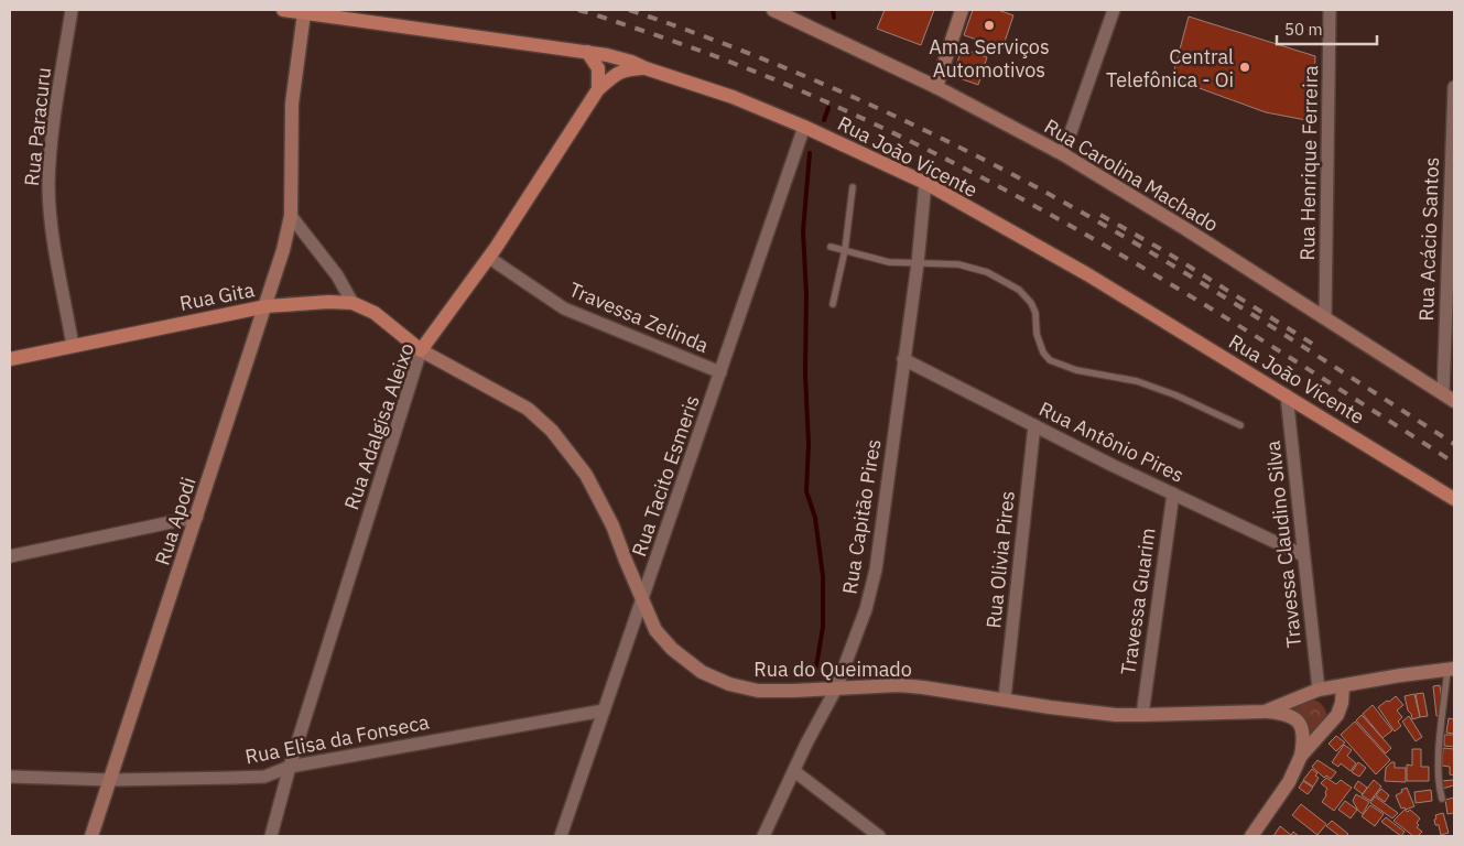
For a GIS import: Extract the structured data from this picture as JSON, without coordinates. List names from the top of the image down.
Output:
{
  "streets": {
    "main road": [
      "Rua João Vicente",
      "Rua Carolina Machado",
      "Rua Gita",
      "Rua Adalgisa Aleixo",
      "Rua Apodi",
      "Rua do Queimado"
    ],
    "street": [
      "Rua Paracuru",
      "Rua Henrique Ferreira",
      "Rua Acácio Santos",
      "Travessa Zelinda",
      "Rua Antônio Pires",
      "Rua Tacito Esmeris",
      "Rua Capitão Pires",
      "Travessa Claudino Silva",
      "Rua Olivia Pires",
      "Travessa Guarim",
      "Rua Elisa da Fonseca"
    ]
  },
  "crossings": [
    ["Rua Paracuru", "Rua Gita"],
    ["Rua João Vicente", "Rua Adalgisa Aleixo"],
    ["Rua João Vicente", "Rua Tacito Esmeris"],
    ["Rua João Vicente", "Rua Capitão Pires"],
    ["Rua João Vicente", "Travessa Claudino Silva"],
    ["Rua Henrique Ferreira", "Rua Carolina Machado"],
    ["Rua Carolina Machado", "Rua Acácio Santos"],
    ["Rua Gita", "Rua Adalgisa Aleixo"],
    ["Rua Gita", "Rua Apodi"],
    ["Rua Gita", "Rua do Queimado"],
    ["Travessa Zelinda", "Rua Adalgisa Aleixo"],
    ["Travessa Zelinda", "Rua Tacito Esmeris"],
    ["Rua Adalgisa Aleixo", "Rua do Queimado"],
    ["Rua Adalgisa Aleixo", "Rua Elisa da Fonseca"],
    ["Rua Antônio Pires", "Rua Capitão Pires"],
    ["Rua Antônio Pires", "Travessa Claudino Silva"],
    ["Rua Antônio Pires", "Rua Olivia Pires"],
    ["Rua Antônio Pires", "Travessa Guarim"],
    ["Rua Tacito Esmeris", "Rua do Queimado"],
    ["Rua Tacito Esmeris", "Rua Elisa da Fonseca"],
    ["Rua Capitão Pires", "Rua do Queimado"],
    ["Rua Apodi", "Rua Elisa da Fonseca"],
    ["Travessa Claudino Silva", "Rua do Queimado"],
    ["Rua Olivia Pires", "Rua do Queimado"],
    ["Travessa Guarim", "Rua do Queimado"]
  ],
  "places": ["Ama Serviços Automotivos", "Central Telefônica - Oi"],
  "scale_bar": "50 m"
}
